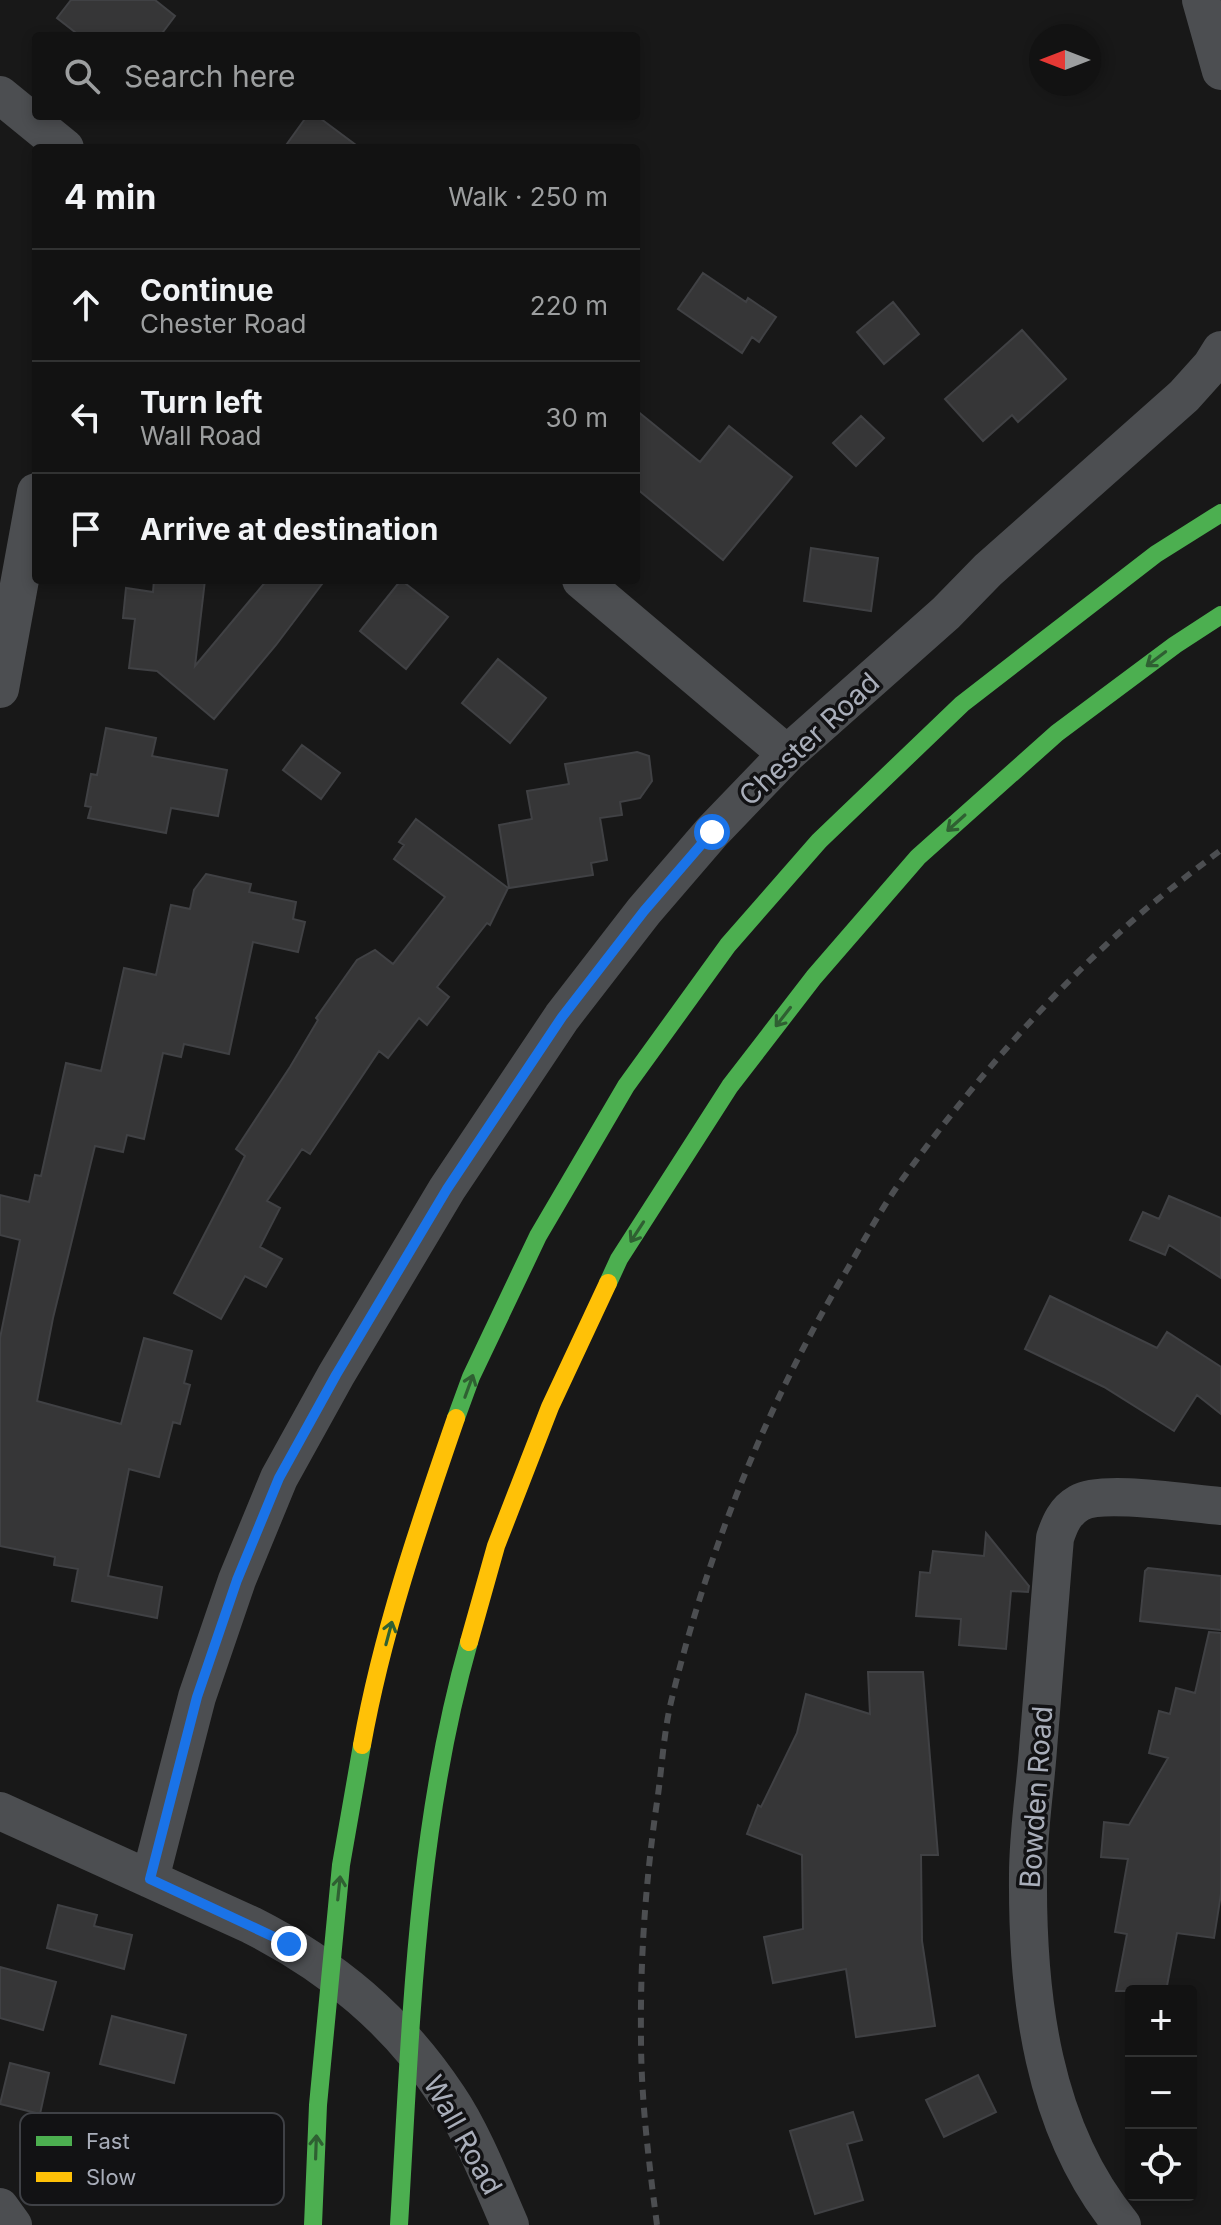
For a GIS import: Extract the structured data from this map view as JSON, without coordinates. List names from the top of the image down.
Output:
{
  "streets": {
    "street": ["Chester Road", "Bowden Road", "Wall Road"]
  },
  "crossings": [
    ["Chester Road", "Wall Road"]
  ],
  "legend": ["Fast", "Slow"],
  "north": "left",
  "page": {
    "search": "Search here",
    "heading": ["4 min", "Walk · 250 m"],
    "list": [
      ["Continue", "Chester Road", "220 m"],
      ["Turn left", "Wall Road", "30 m"],
      "Arrive at destination"
    ],
    "map_buttons": ["+", "−"]
  }
}
